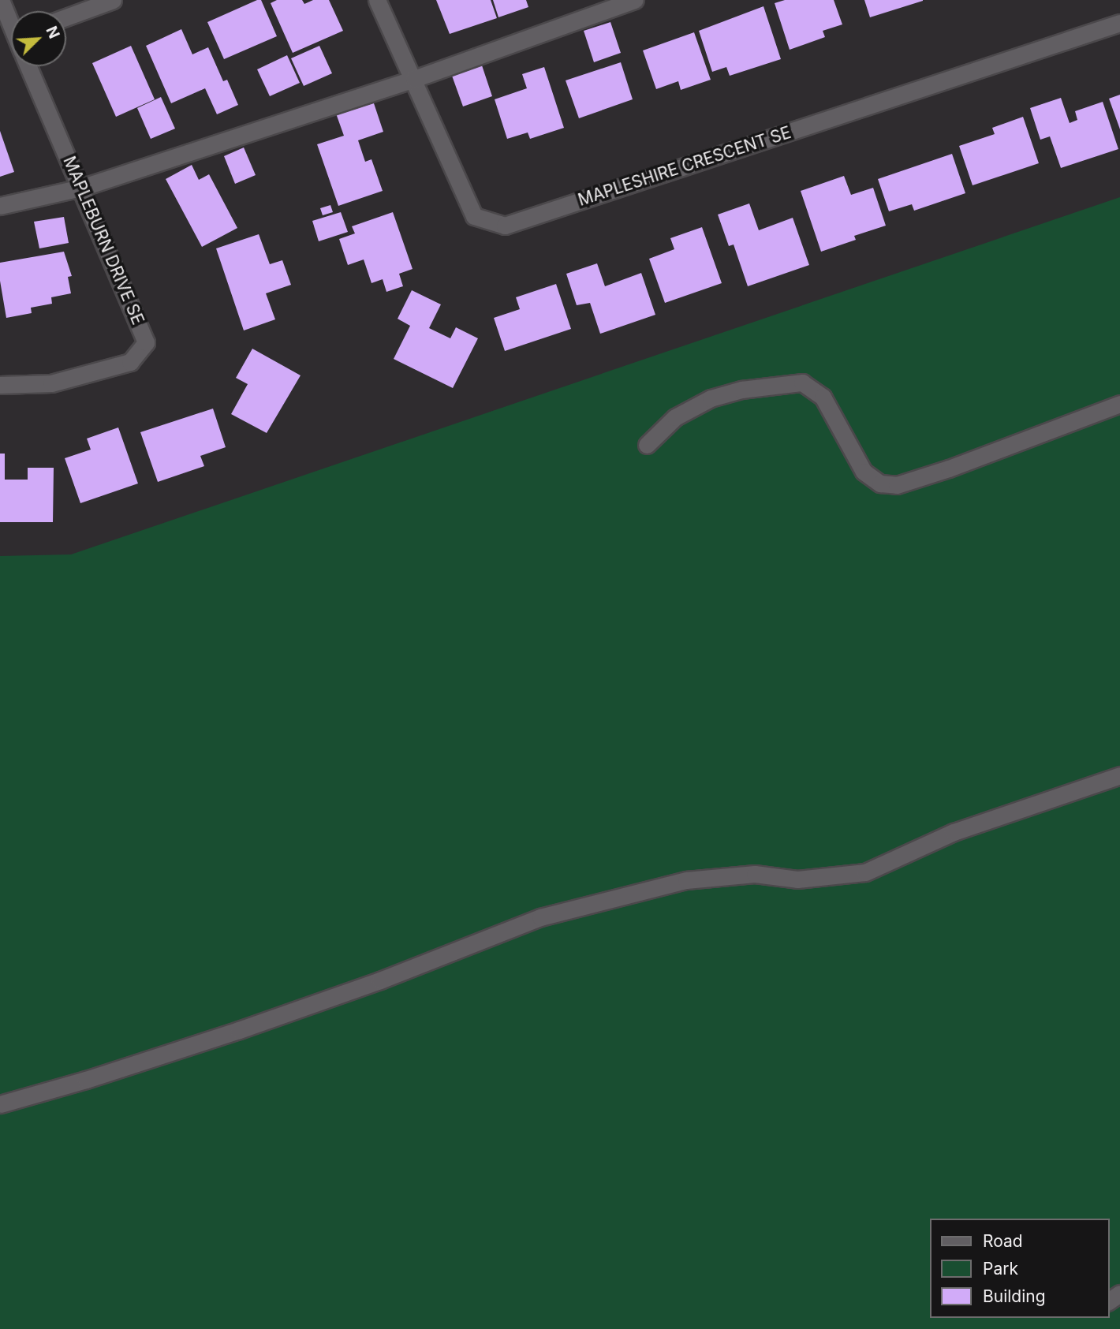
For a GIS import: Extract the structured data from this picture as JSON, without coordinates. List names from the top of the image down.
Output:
{
  "streets": {
    "street": ["MAPLESHIRE CRESCENT SE", "MAPLEBURN DRIVE SE"]
  },
  "legend": ["Road", "Park", "Building"],
  "north": "top right"
}
